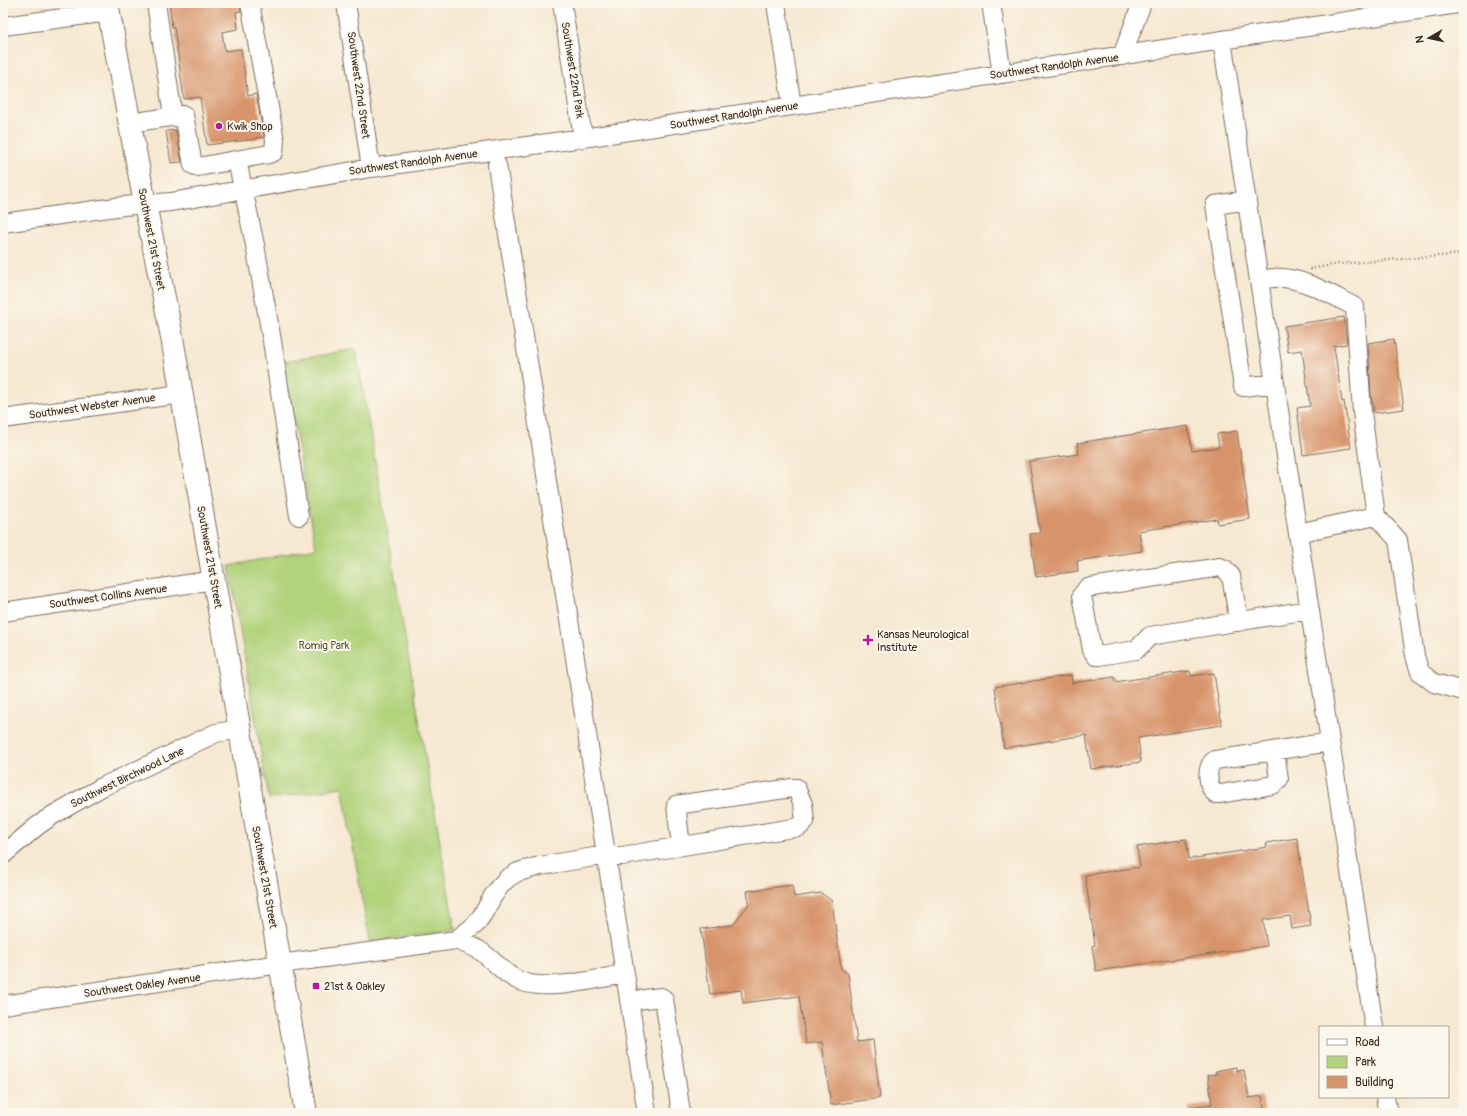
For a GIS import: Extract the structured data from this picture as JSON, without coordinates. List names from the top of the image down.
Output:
{
  "streets": {
    "main road": ["Southwest 21st Street"],
    "street": [
      "Southwest Randolph Avenue",
      "Southwest 22nd Park",
      "Southwest 22nd Street",
      "Southwest Webster Avenue",
      "Southwest Collins Avenue",
      "Southwest Birchwood Lane",
      "Southwest Oakley Avenue"
    ]
  },
  "crossings": [
    ["Southwest Randolph Avenue", "Southwest 22nd Park"],
    ["Southwest Randolph Avenue", "Southwest 22nd Street"],
    ["Southwest Randolph Avenue", "Southwest 21st Street"],
    ["Southwest 21st Street", "Southwest Webster Avenue"],
    ["Southwest 21st Street", "Southwest Collins Avenue"],
    ["Southwest 21st Street", "Southwest Birchwood Lane"],
    ["Southwest 21st Street", "Southwest Oakley Avenue"]
  ],
  "parks": ["Romig Park"],
  "places": {
    "other": ["Kwik Shop"],
    "health": ["Kansas Neurological Institute"],
    "transit": ["21st & Oakley"]
  },
  "legend": ["Road", "Park", "Building"],
  "north": "left"
}
